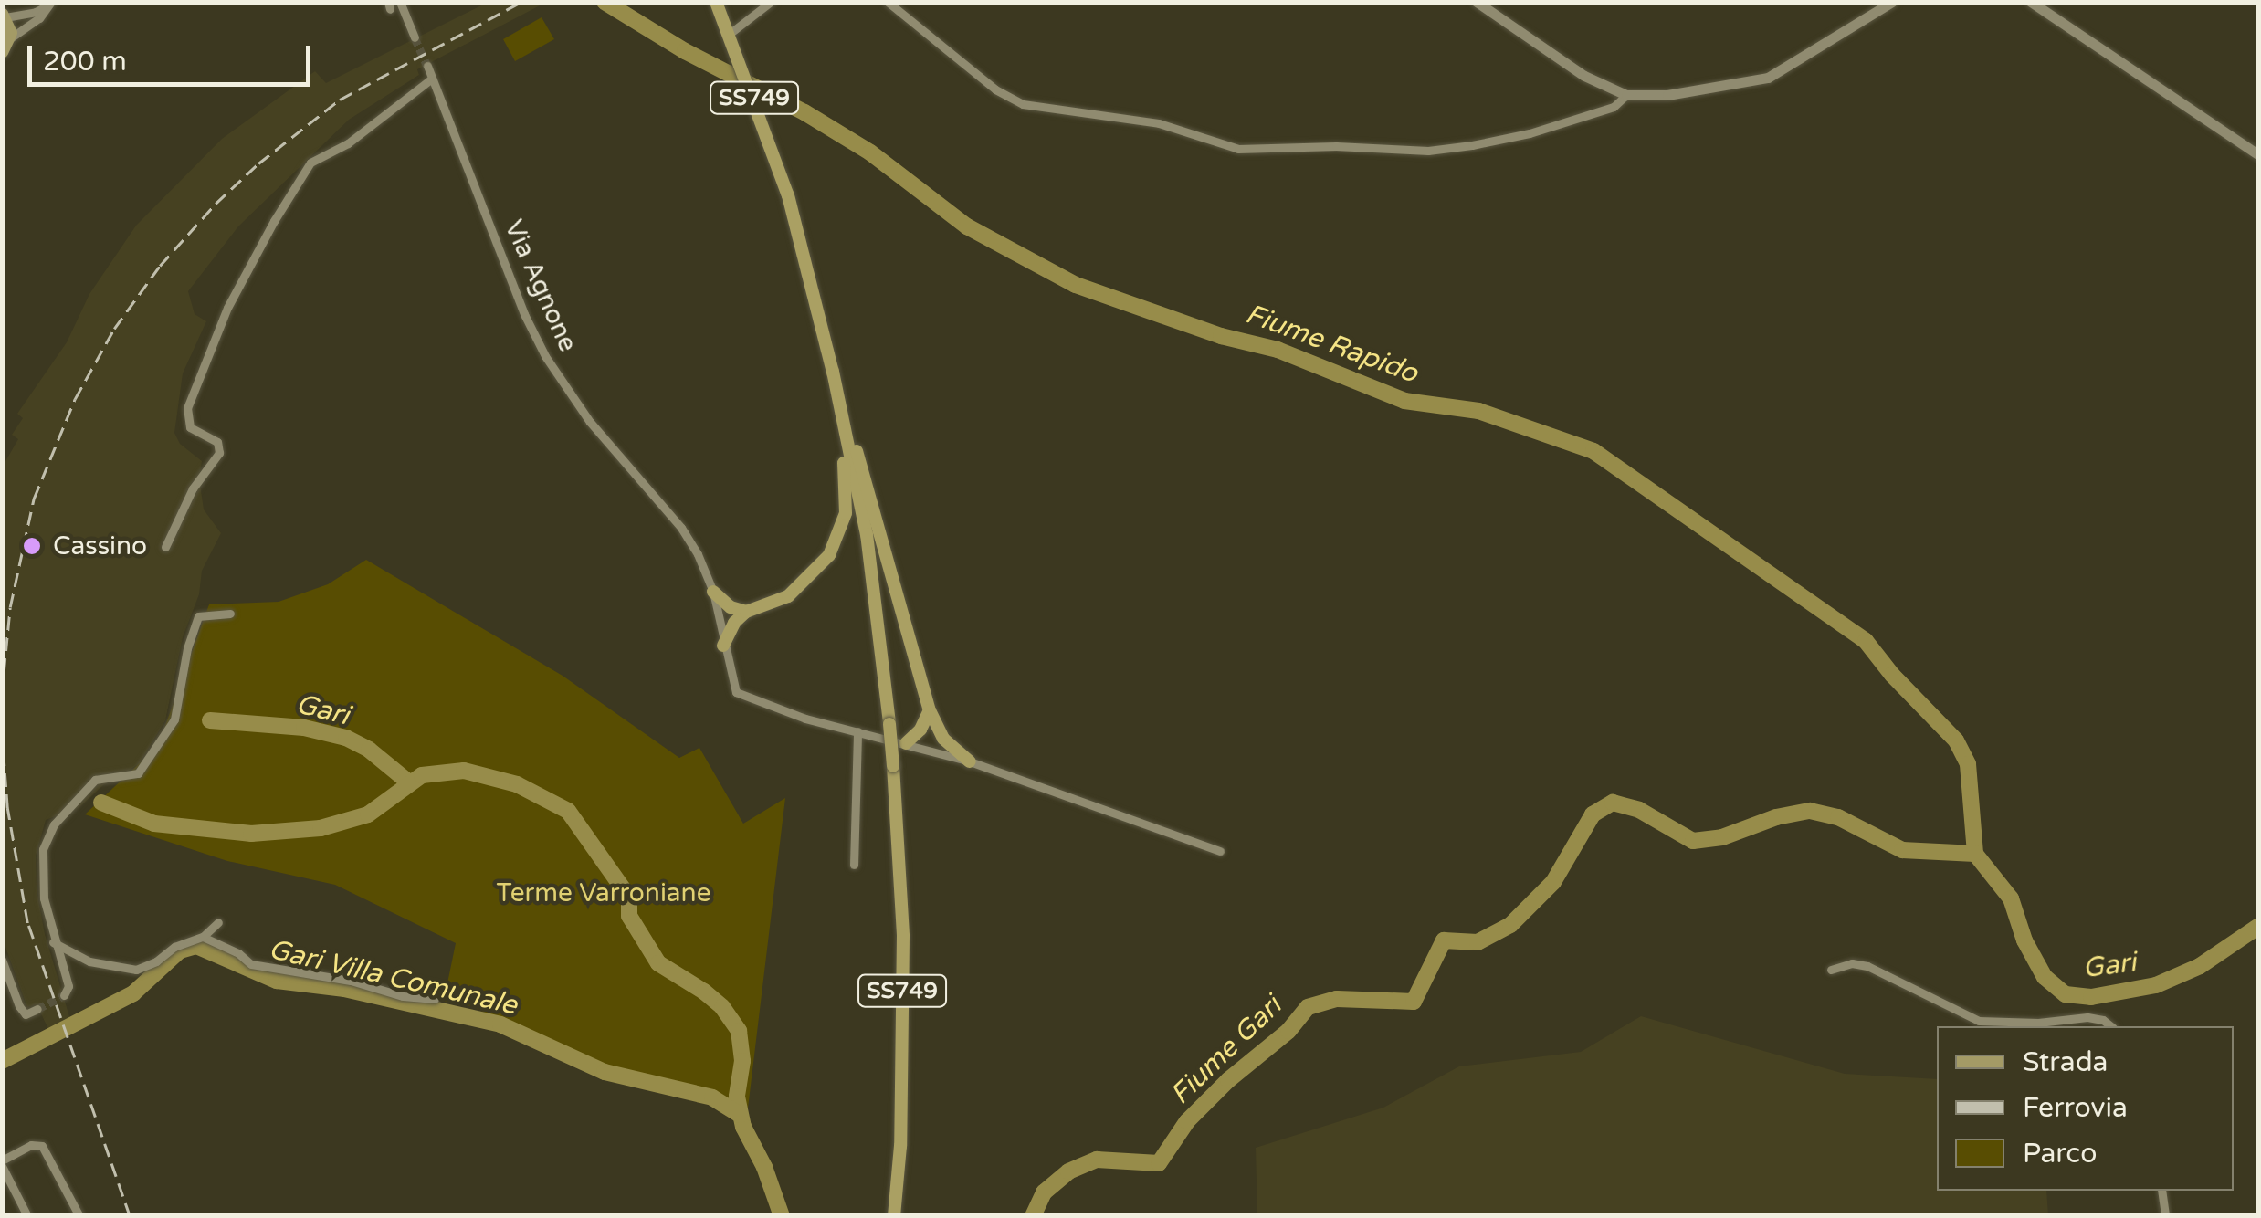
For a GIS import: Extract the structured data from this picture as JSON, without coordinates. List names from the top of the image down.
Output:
{
  "streets": {
    "highway": ["SS749"],
    "street": ["Via Agnone"]
  },
  "water": [
    "Fiume Rapido",
    "Gari",
    "Gari Villa Comunale",
    "Fiume Gari"
  ],
  "parks": ["Terme Varroniane"],
  "places": ["Cassino"],
  "legend": ["Strada", "Ferrovia", "Parco"],
  "scale_bar": "200 m"
}
